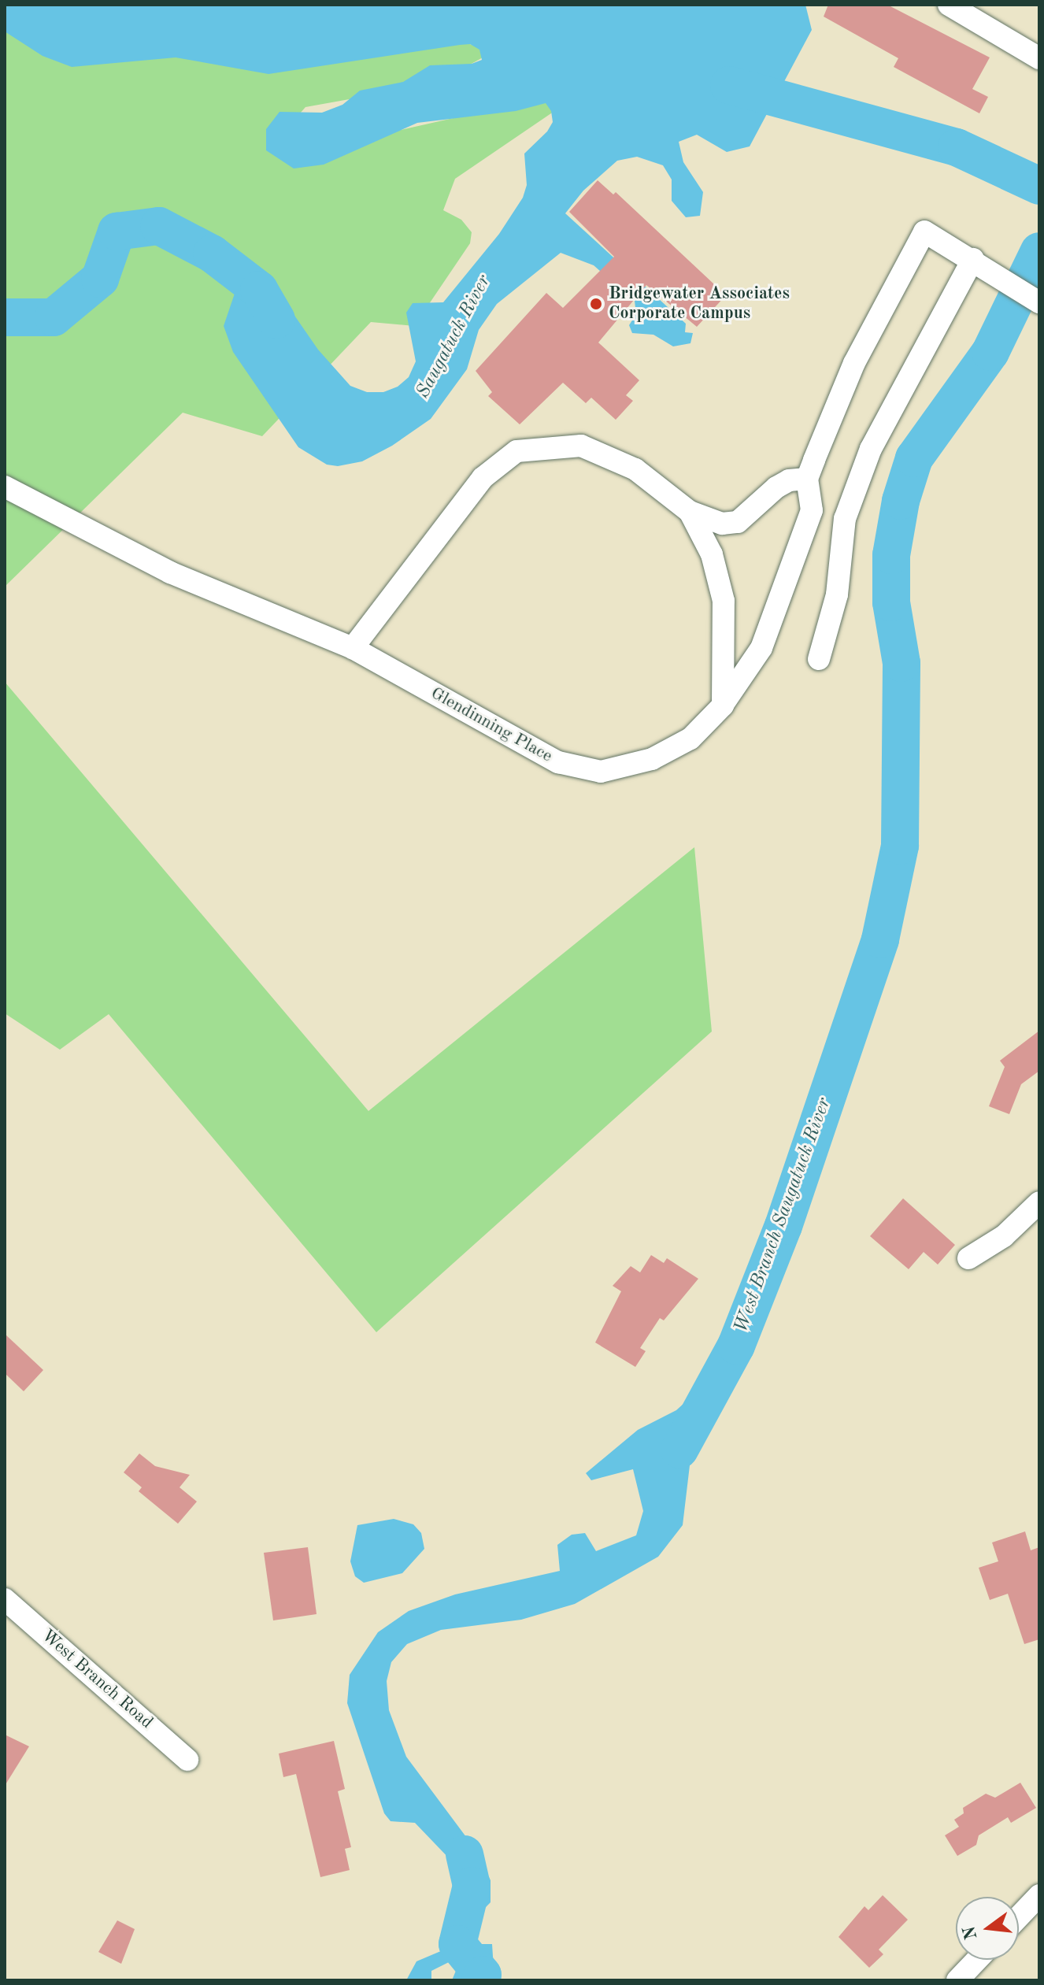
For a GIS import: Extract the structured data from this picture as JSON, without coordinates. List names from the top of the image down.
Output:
{
  "streets": {
    "street": ["Glendinning Place", "West Branch Road"]
  },
  "water": ["Saugatuck River", "West Branch Saugatuck River"],
  "places": ["Bridgewater Associates Corporate Campus"],
  "north": "left"
}
